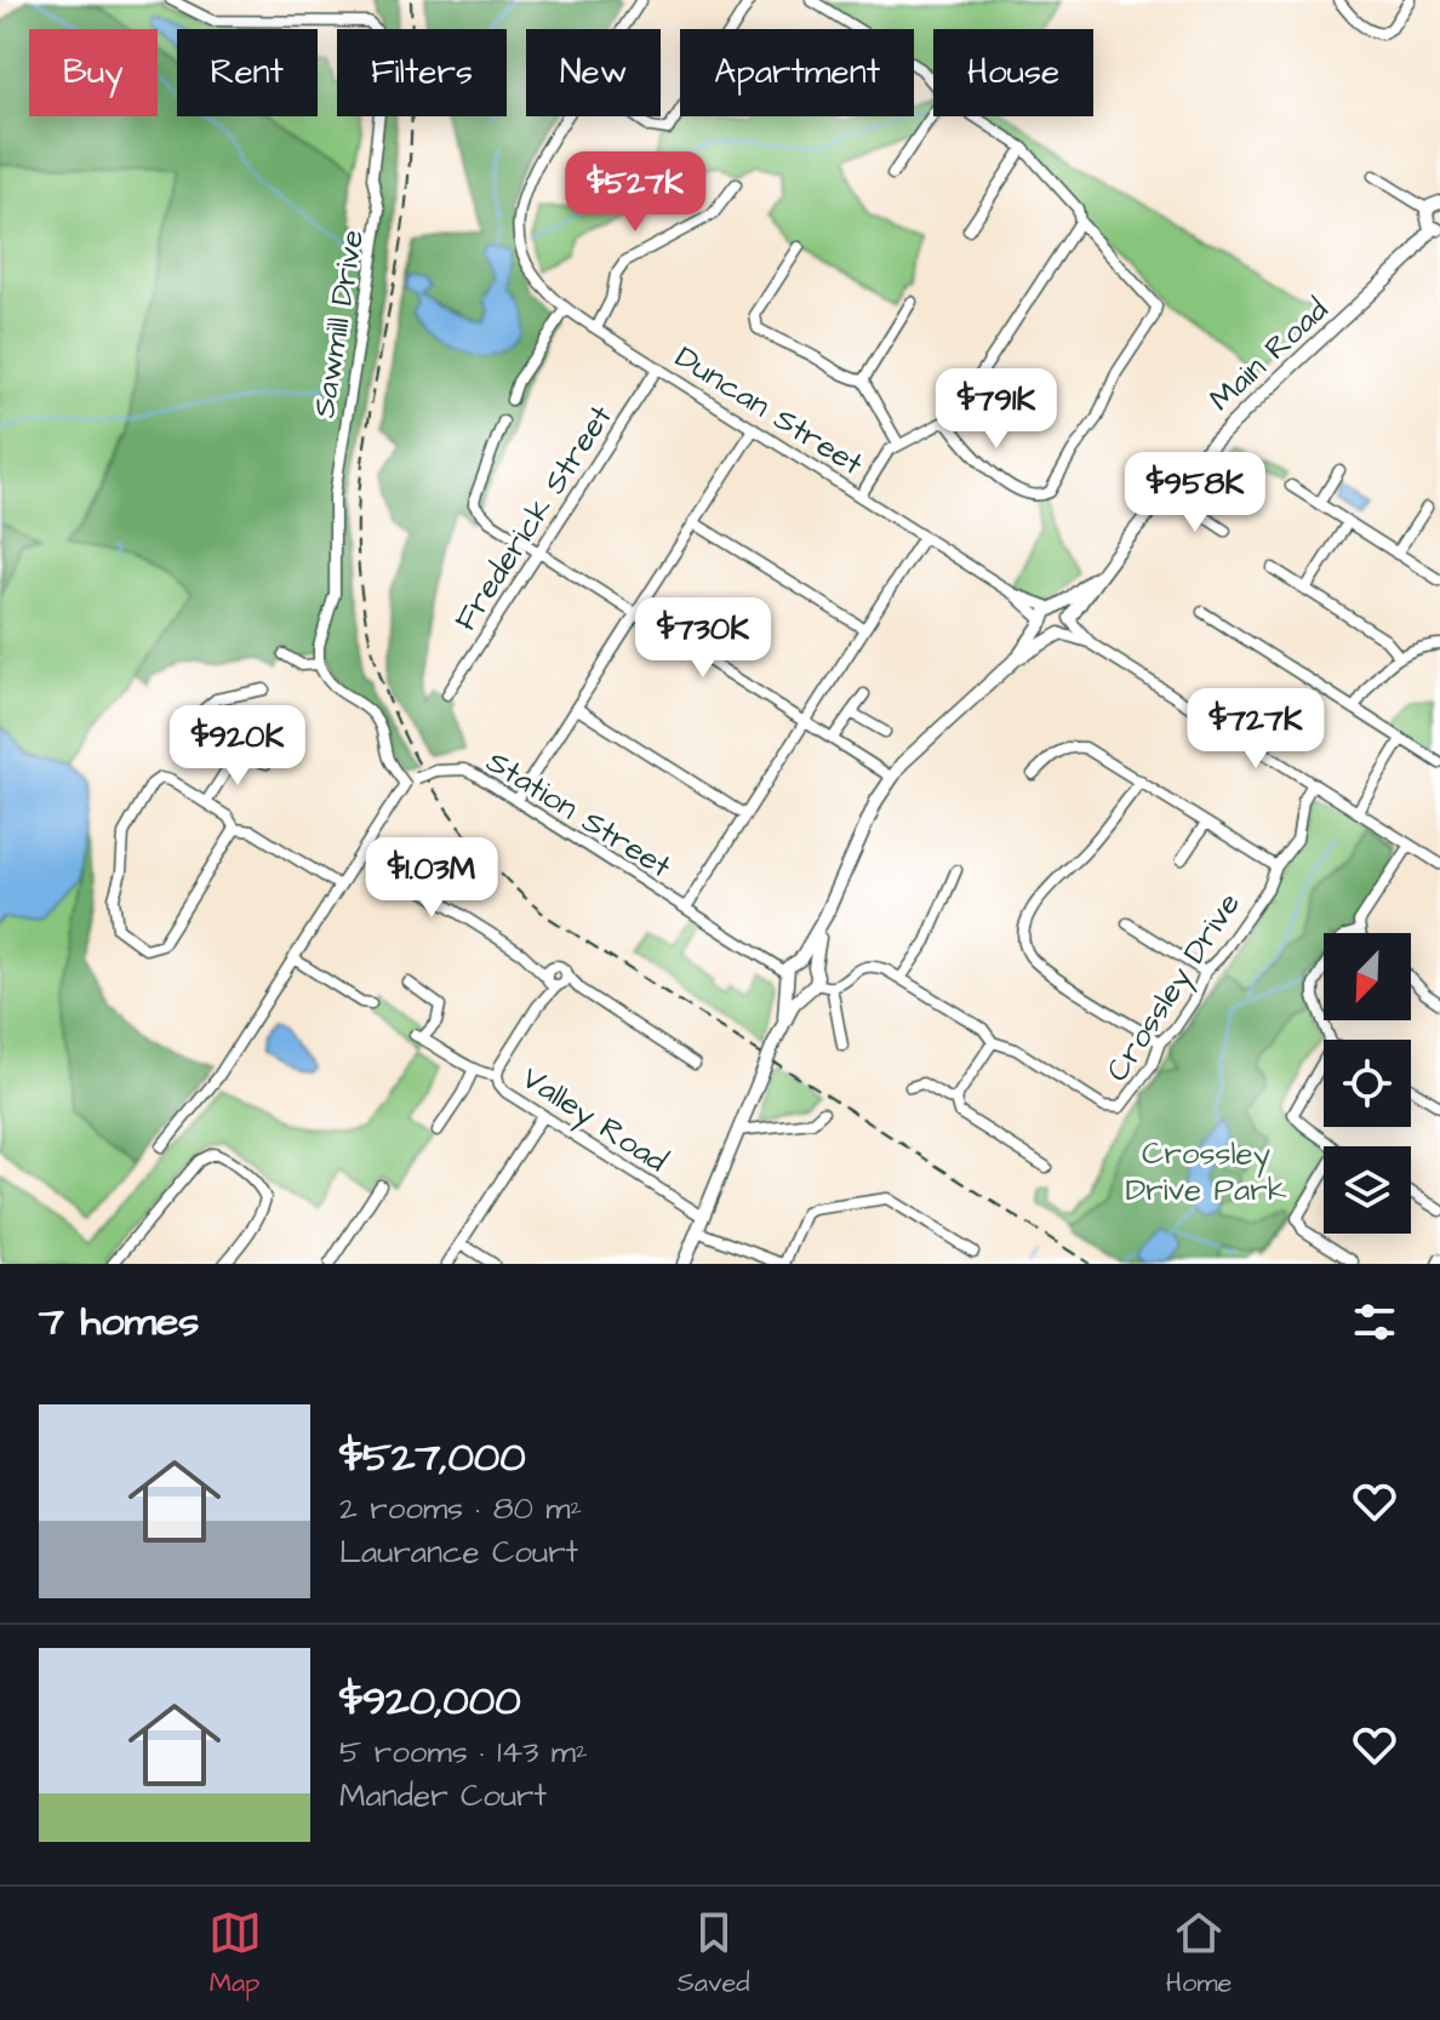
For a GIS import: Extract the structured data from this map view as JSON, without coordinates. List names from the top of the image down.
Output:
{
  "streets": {
    "main road": ["Main Road"],
    "street": [
      "Sawmill Drive",
      "Duncan Street",
      "Frederick Street",
      "Station Street",
      "Crossley Drive",
      "Valley Road"
    ]
  },
  "crossings": [
    ["Main Road", "Duncan Street"],
    ["Duncan Street", "Frederick Street"]
  ],
  "parks": ["Crossley Drive Park"],
  "north": "bottom left",
  "page": {
    "chip": [
      "Buy",
      "Rent",
      "Filters",
      "New",
      "Apartment",
      "House"
    ],
    "price": [
      "$527K",
      "$791K",
      "$958K",
      "$730K",
      "$727K",
      "$920K",
      "$1.03M"
    ],
    "heading": "7 homes",
    "list": [
      {
        "name": "$527,000",
        "note": "2 rooms · 80 m² · Laurance Court"
      },
      {
        "name": "$920,000",
        "note": "5 rooms · 143 m² · Mander Court"
      }
    ],
    "tabs": ["Map", "Saved", "Home"]
  }
}
